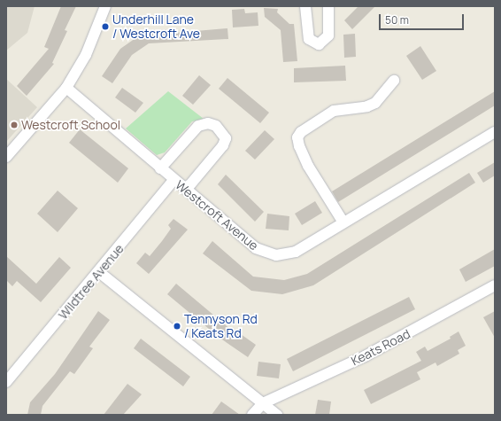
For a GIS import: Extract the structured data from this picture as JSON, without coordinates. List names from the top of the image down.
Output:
{
  "streets": {
    "street": ["Westcroft Avenue", "Wildtree Avenue", "Keats Road"]
  },
  "crossings": [
    ["Westcroft Avenue", "Wildtree Avenue"]
  ],
  "places": ["Underhill Lane / Westcroft Ave", "Westcroft School", "Tennyson Rd / Keats Rd"],
  "scale_bar": "50 m"
}
